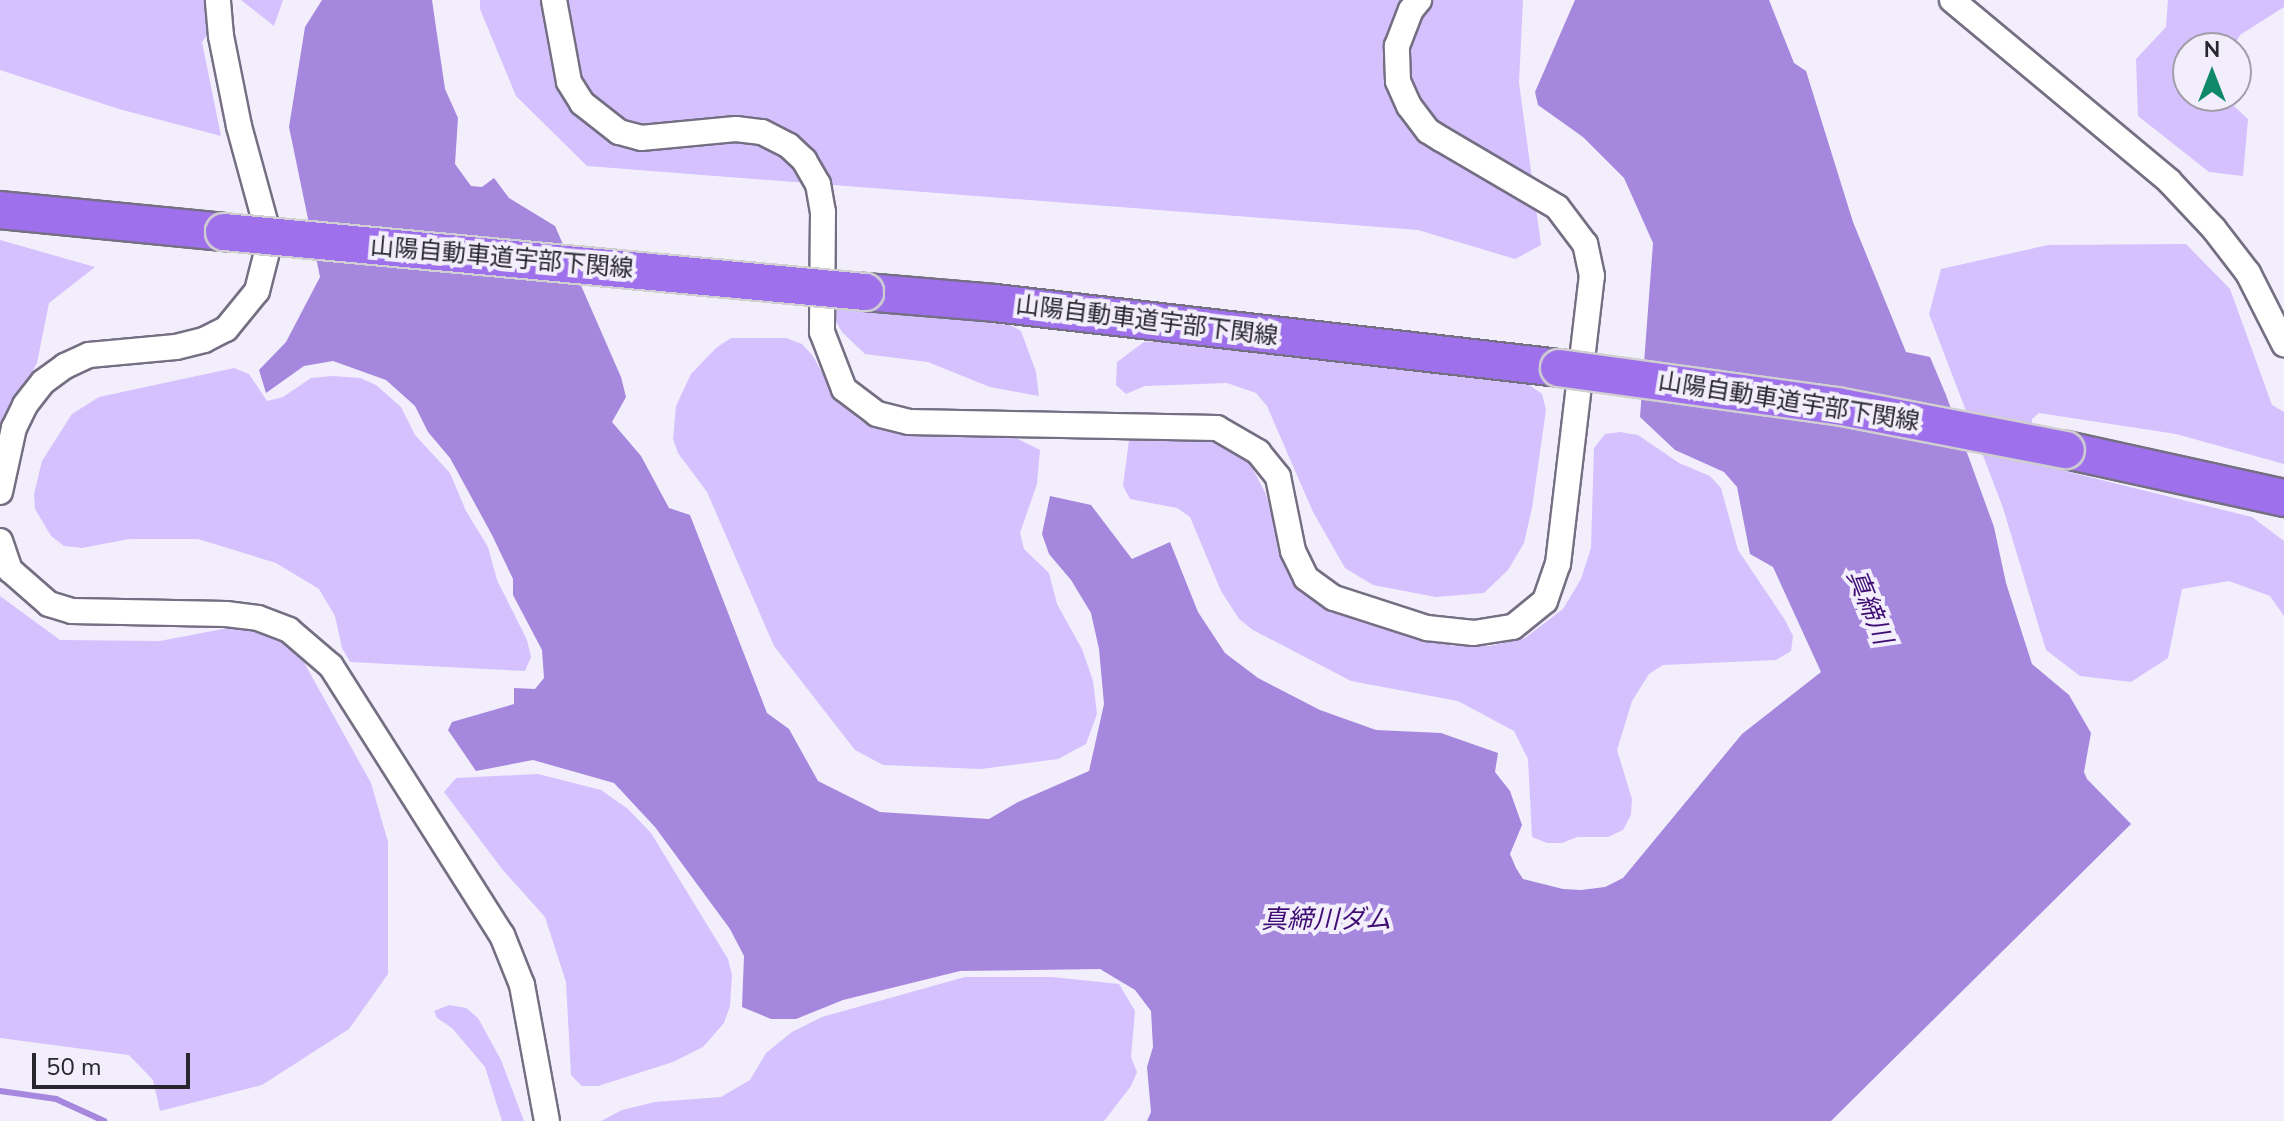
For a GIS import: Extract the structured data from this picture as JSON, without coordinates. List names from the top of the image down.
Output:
{
  "streets": {
    "highway": ["山陽自動車道宇部下関線"]
  },
  "water": ["真締川", "真締川ダム"],
  "scale_bar": "50 m",
  "north": "top"
}
